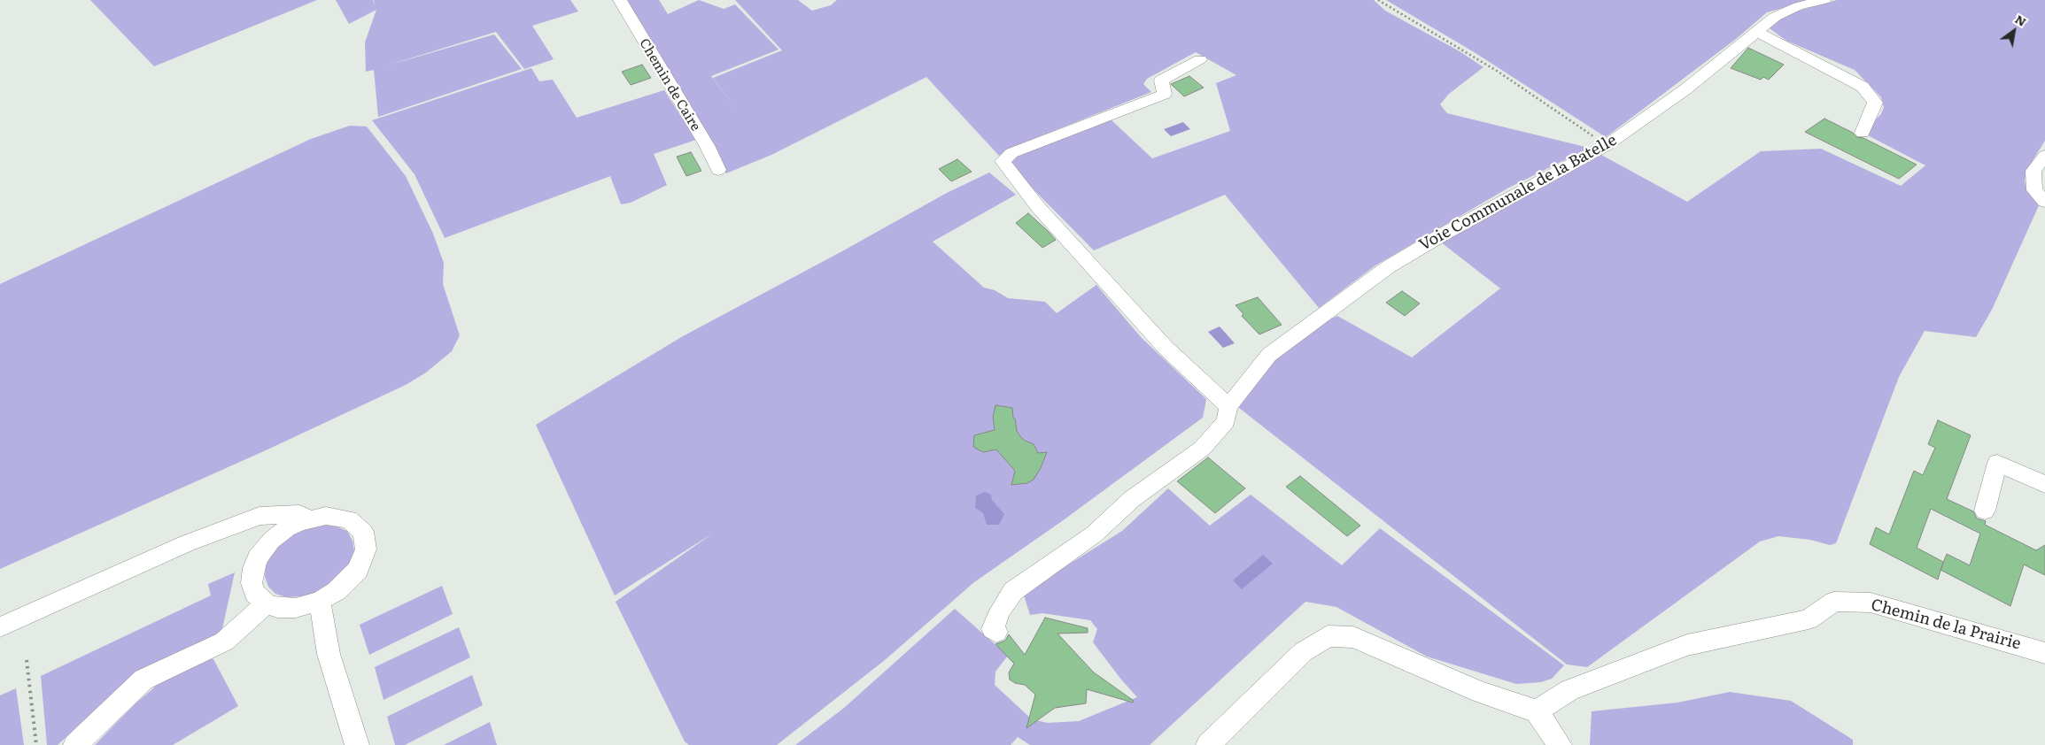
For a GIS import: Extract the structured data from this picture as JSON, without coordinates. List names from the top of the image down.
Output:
{
  "streets": {
    "street": ["Chemin de Caire", "Voie Communale de la Batelle", "Chemin de la Prairie"]
  },
  "north": "top right"
}
